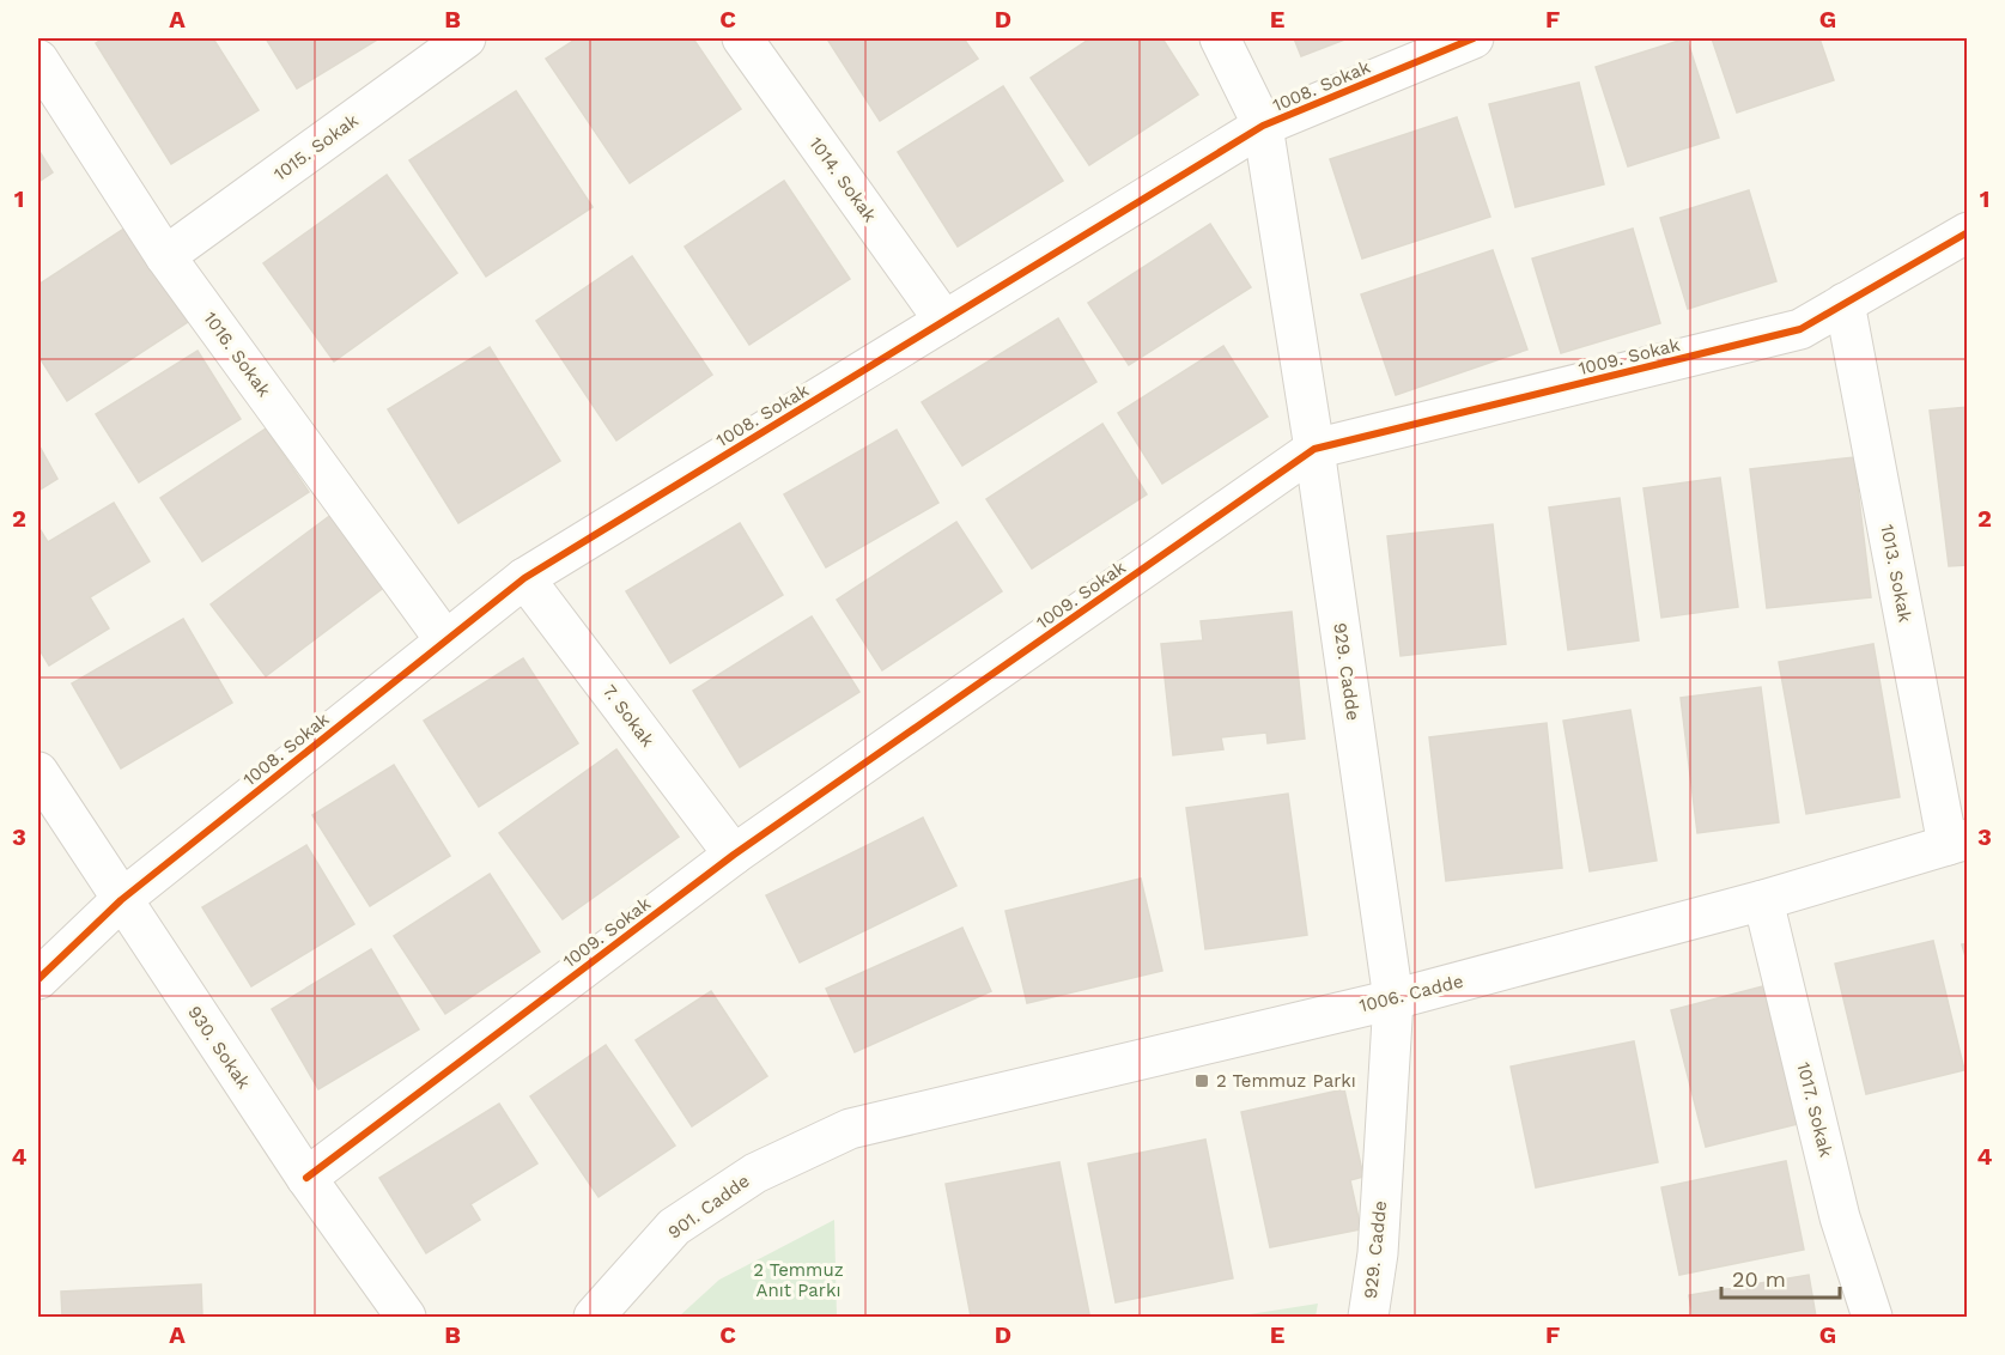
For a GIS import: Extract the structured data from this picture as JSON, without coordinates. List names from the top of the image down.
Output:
{
  "streets": {
    "street": [
      "1008. Sokak",
      "1015. Sokak",
      "1014. Sokak",
      "1016. Sokak",
      "1009. Sokak",
      "1013. Sokak",
      "929. Cadde",
      "7. Sokak",
      "1006. Cadde",
      "930. Sokak",
      "1017. Sokak",
      "901. Cadde"
    ]
  },
  "crossings": [
    ["1008. Sokak", "1014. Sokak"],
    ["1008. Sokak", "1016. Sokak"],
    ["1008. Sokak", "929. Cadde"],
    ["1008. Sokak", "7. Sokak"],
    ["1008. Sokak", "930. Sokak"],
    ["1015. Sokak", "1016. Sokak"],
    ["1009. Sokak", "1013. Sokak"],
    ["1009. Sokak", "929. Cadde"],
    ["1009. Sokak", "7. Sokak"],
    ["1009. Sokak", "930. Sokak"],
    ["1013. Sokak", "1006. Cadde"],
    ["929. Cadde", "1006. Cadde"],
    ["1006. Cadde", "1017. Sokak"],
    ["1006. Cadde", "901. Cadde"]
  ],
  "parks": ["2 Temmuz Anıt Parkı"],
  "places": {
    "transit": ["2 Temmuz Parkı"]
  },
  "scale_bar": "20 m",
  "grid": {
    "columns": [
      "A",
      "B",
      "C",
      "D",
      "E",
      "F",
      "G"
    ],
    "rows": [
      "1",
      "2",
      "3",
      "4"
    ]
  }
}
